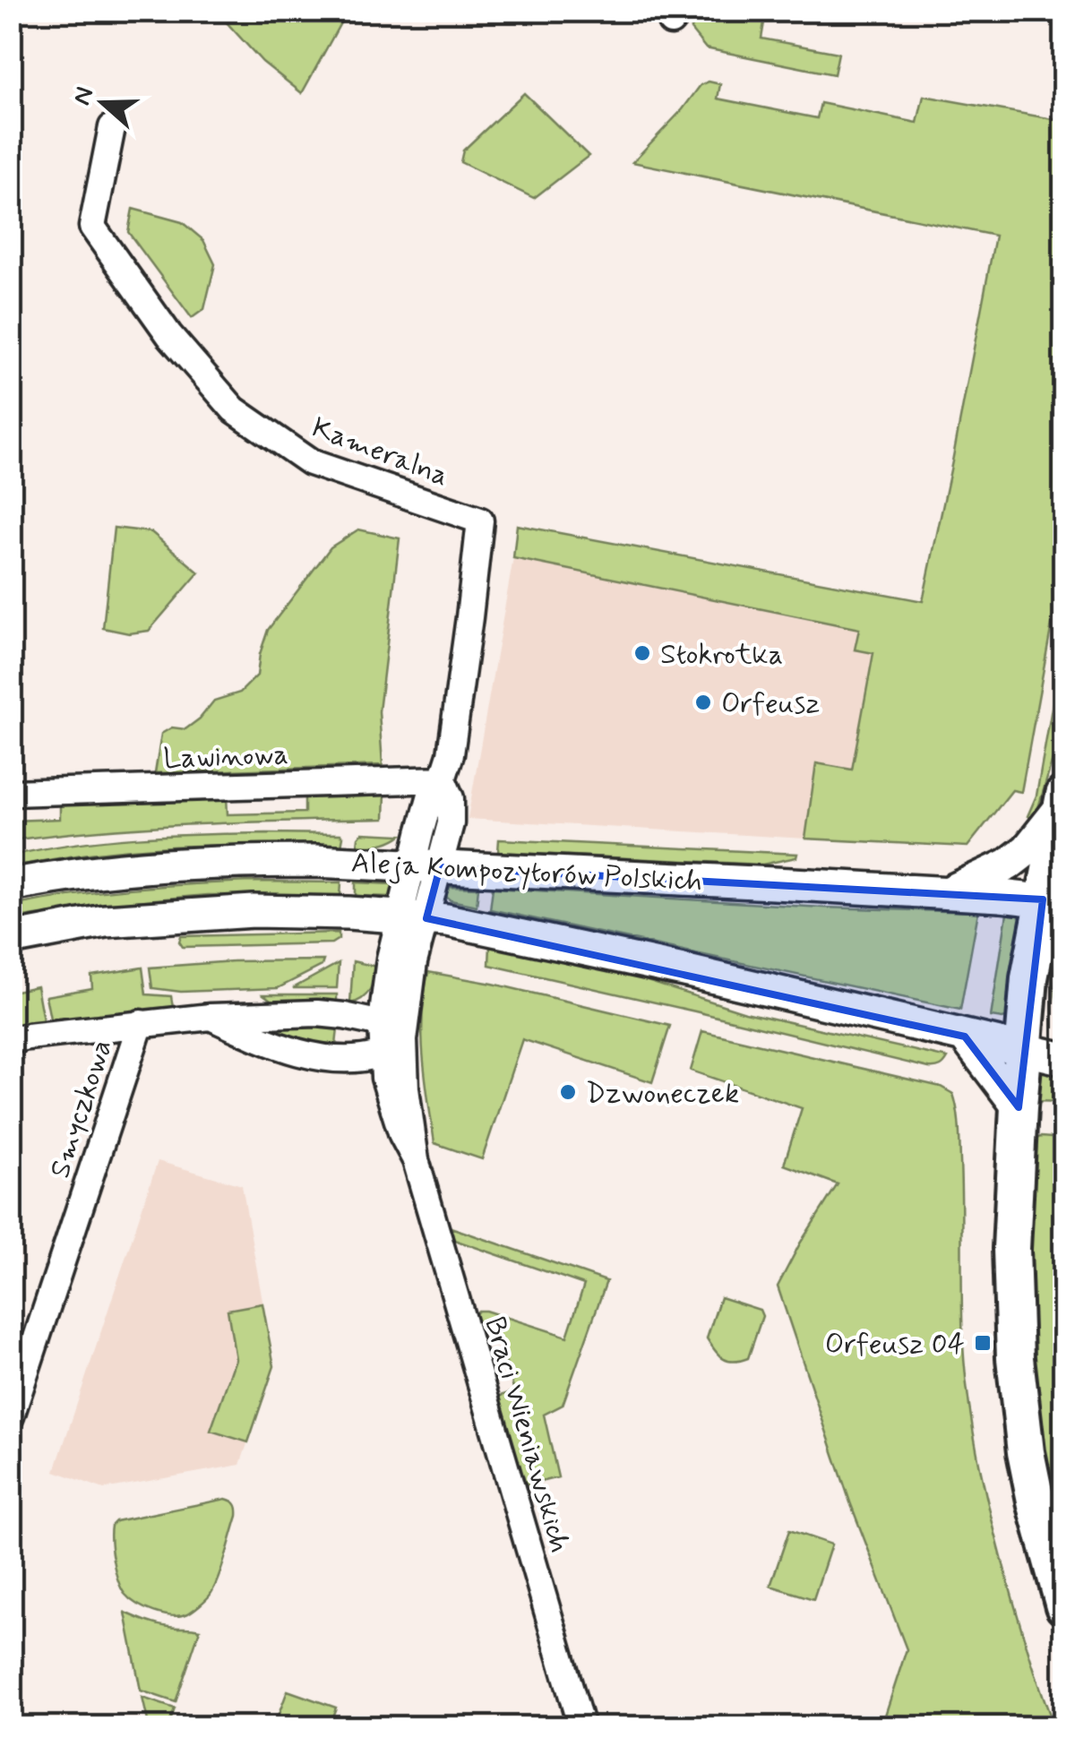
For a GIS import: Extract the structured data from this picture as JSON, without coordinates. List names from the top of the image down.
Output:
{
  "streets": {
    "street": [
      "Kameralna",
      "Lawinowa",
      "Aleja Kompozytorów Polskich",
      "Smyczkowa",
      "Braci Wieniawskich"
    ]
  },
  "crossings": [
    ["Kameralna", "Lawinowa"],
    ["Kameralna", "Aleja Kompozytorów Polskich"],
    ["Kameralna", "Braci Wieniawskich"],
    ["Aleja Kompozytorów Polskich", "Braci Wieniawskich"]
  ],
  "places": {
    "other": ["Stokrotka", "Orfeusz", "Dzwoneczek"],
    "transit": ["Orfeusz 04"]
  },
  "north": "left"
}
